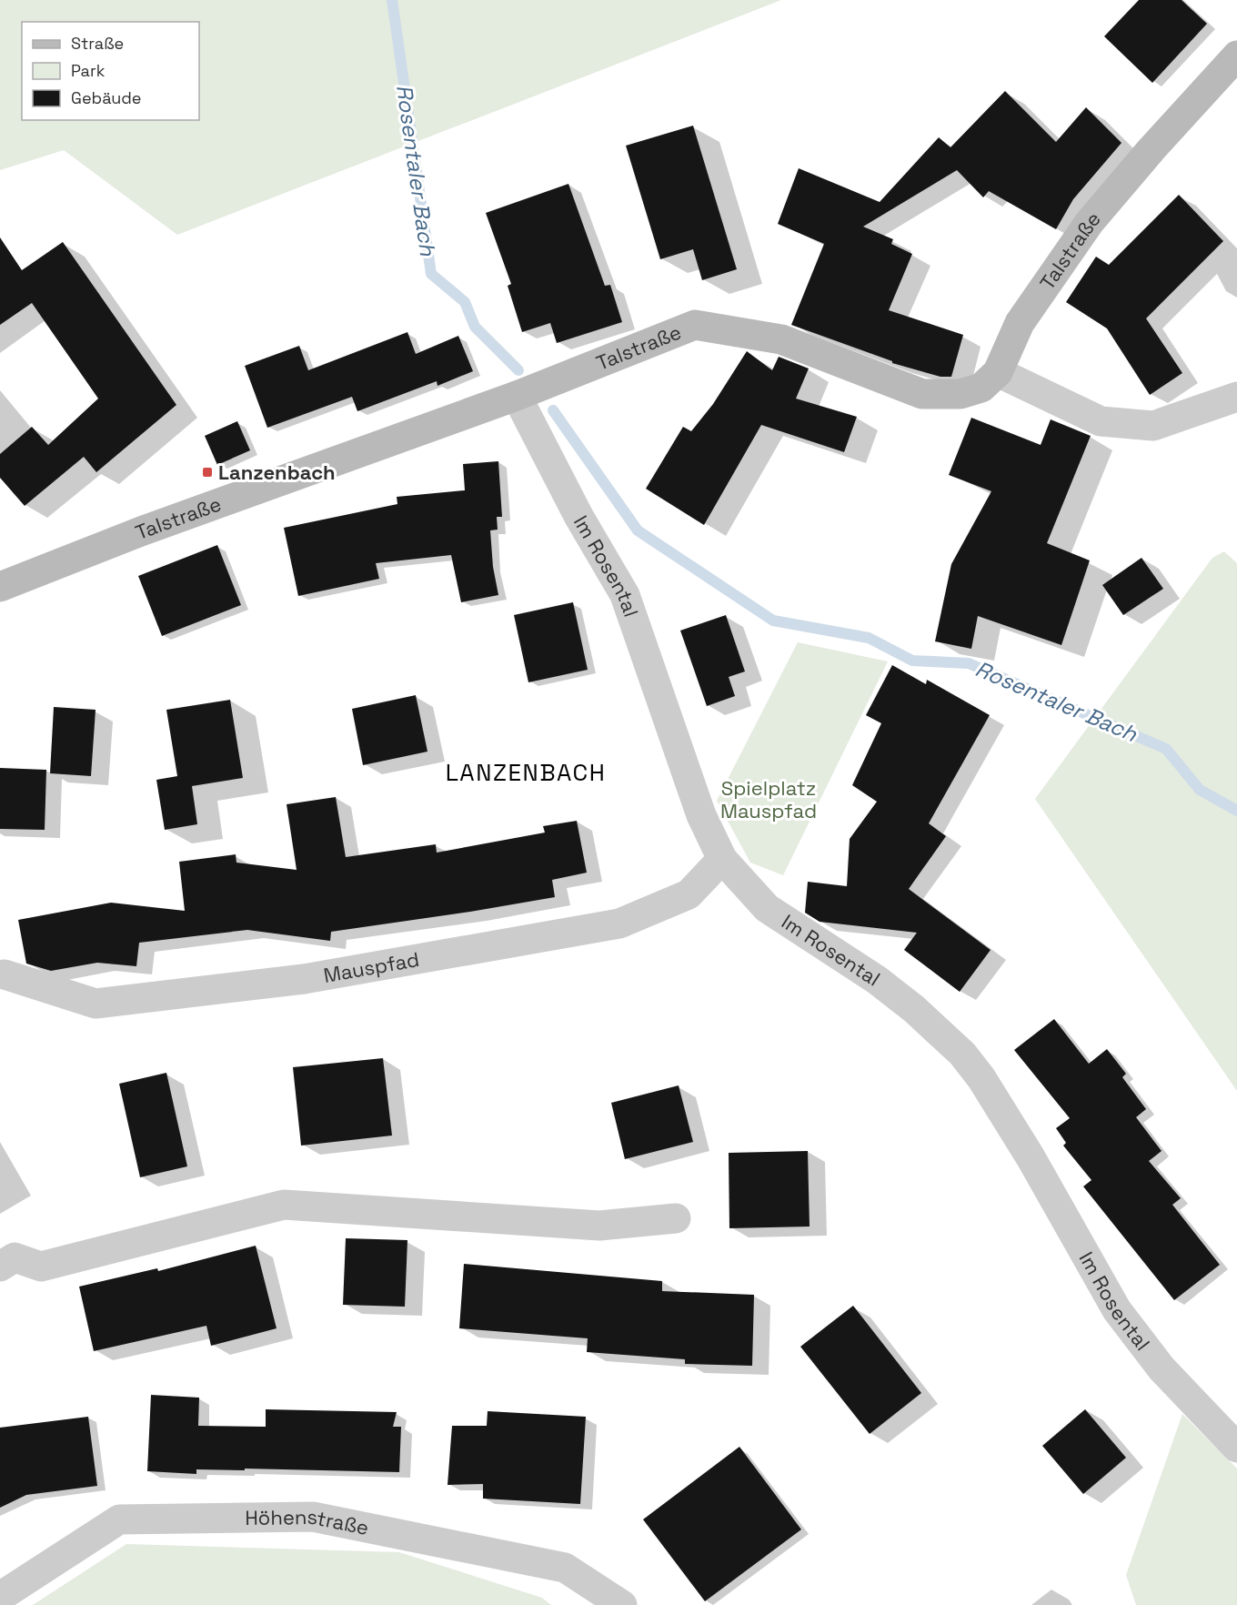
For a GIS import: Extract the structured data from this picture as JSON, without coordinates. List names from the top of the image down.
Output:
{
  "streets": {
    "main road": ["Talstraße"],
    "street": ["Im Rosental", "Mauspfad", "Höhenstraße"]
  },
  "crossings": [
    ["Talstraße", "Im Rosental"],
    ["Im Rosental", "Mauspfad"]
  ],
  "districts": ["LANZENBACH"],
  "water": ["Rosentaler Bach"],
  "parks": ["Spielplatz Mauspfad"],
  "places": {
    "transit": ["Lanzenbach"]
  },
  "legend": ["Straße", "Park", "Gebäude"]
}
